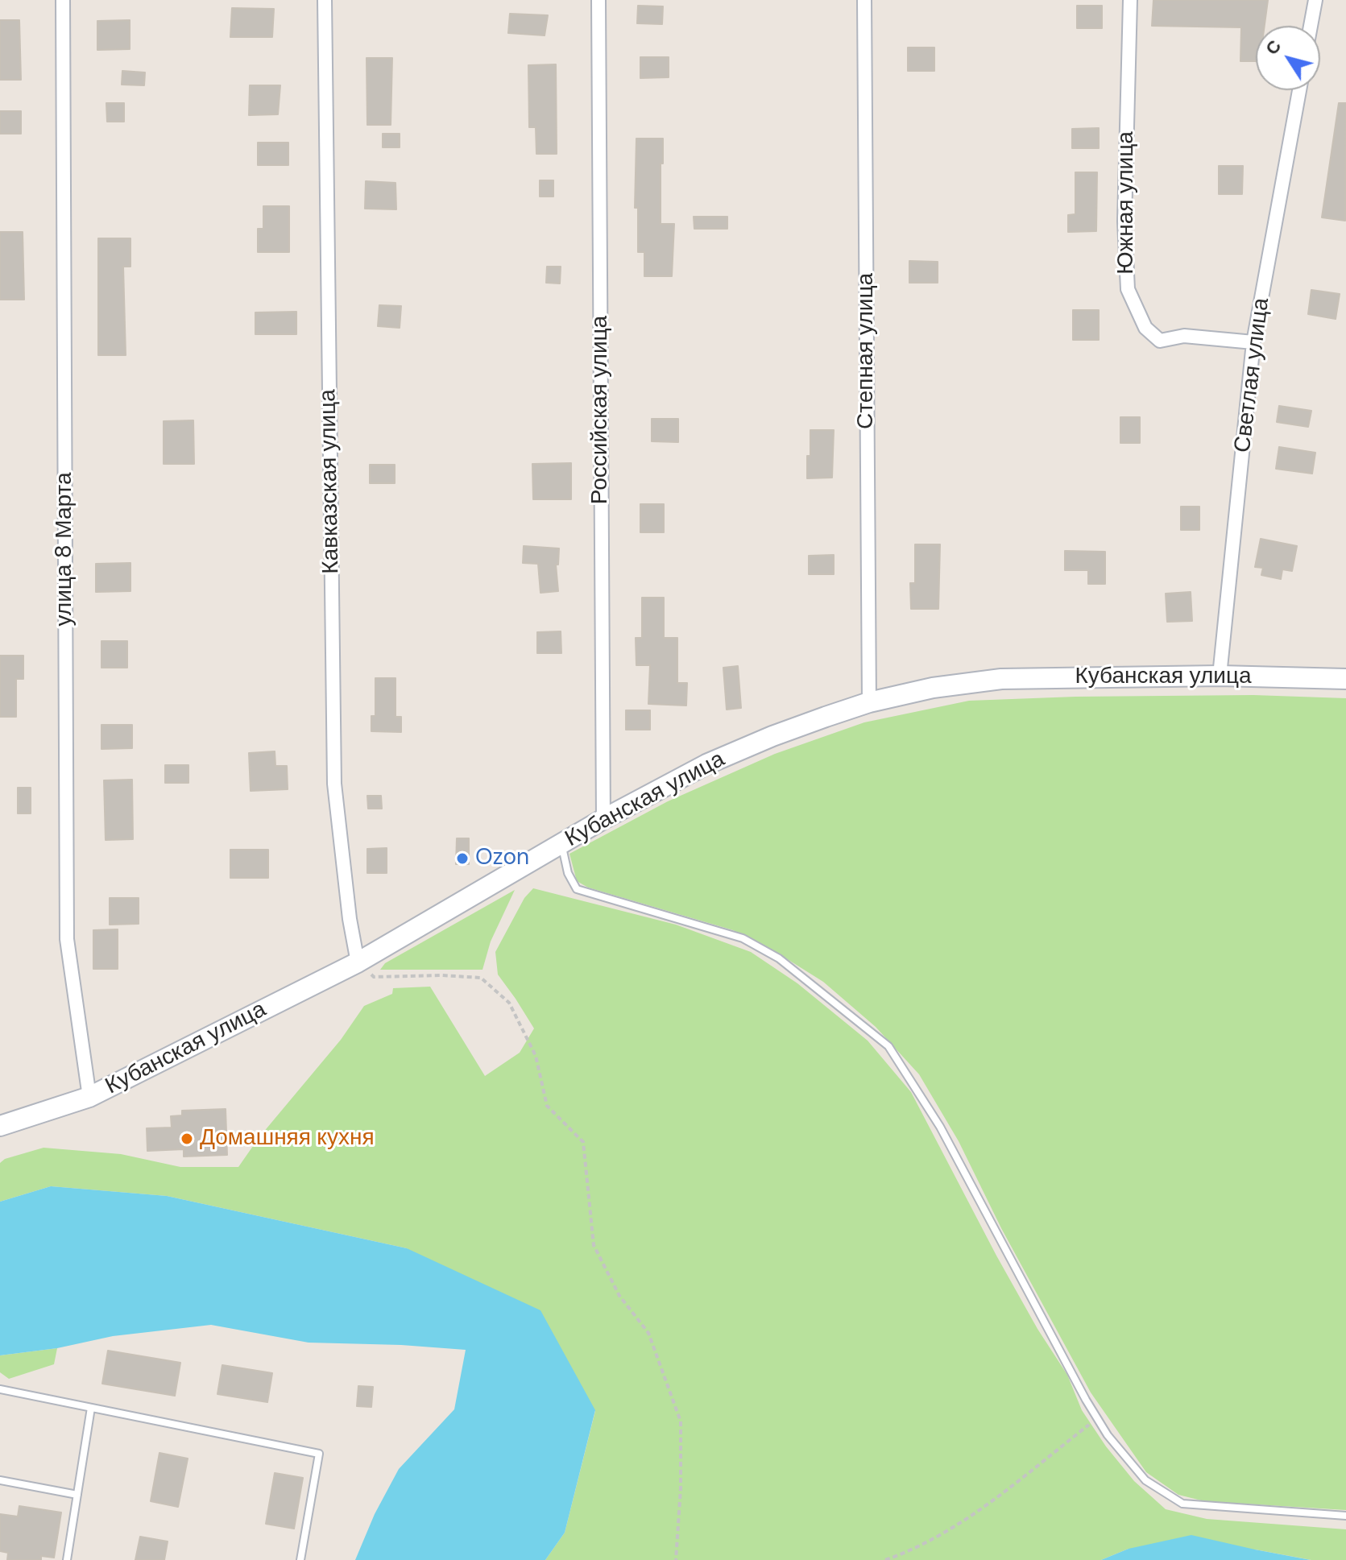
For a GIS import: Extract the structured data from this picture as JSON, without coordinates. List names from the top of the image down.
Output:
{
  "streets": {
    "main road": ["Кубанская улица"],
    "street": [
      "Южная улица",
      "Степная улица",
      "Светлая улица",
      "Российская улица",
      "Кавказская улица",
      "улица 8 Марта"
    ]
  },
  "crossings": [
    ["Южная улица", "Светлая улица"],
    ["Степная улица", "Кубанская улица"],
    ["Светлая улица", "Кубанская улица"],
    ["Российская улица", "Кубанская улица"],
    ["Кавказская улица", "Кубанская улица"],
    ["улица 8 Марта", "Кубанская улица"]
  ],
  "places": ["Ozon", "Домашняя кухня"],
  "north": "top left"
}
